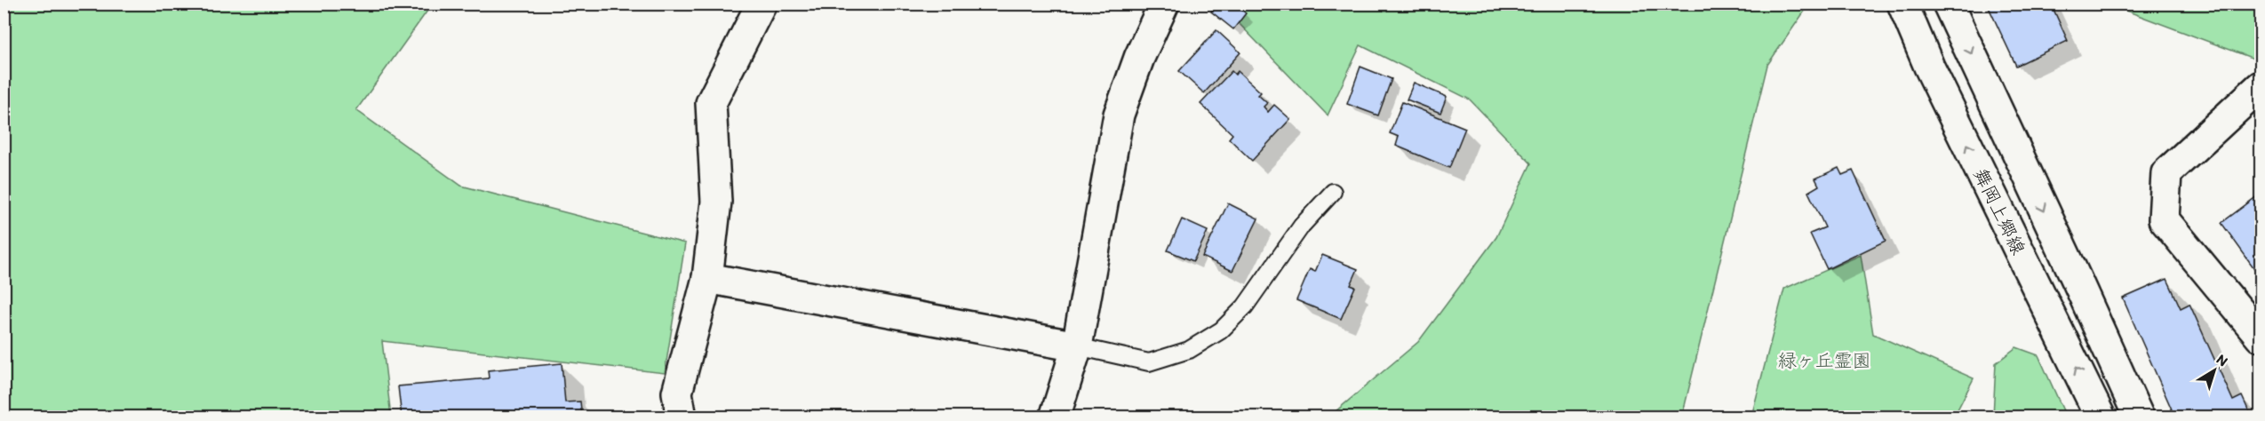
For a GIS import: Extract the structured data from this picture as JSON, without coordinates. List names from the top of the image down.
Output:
{
  "streets": {
    "street": ["舞岡上郷線"]
  },
  "parks": ["緑ヶ丘霊園"],
  "north": "top right"
}
